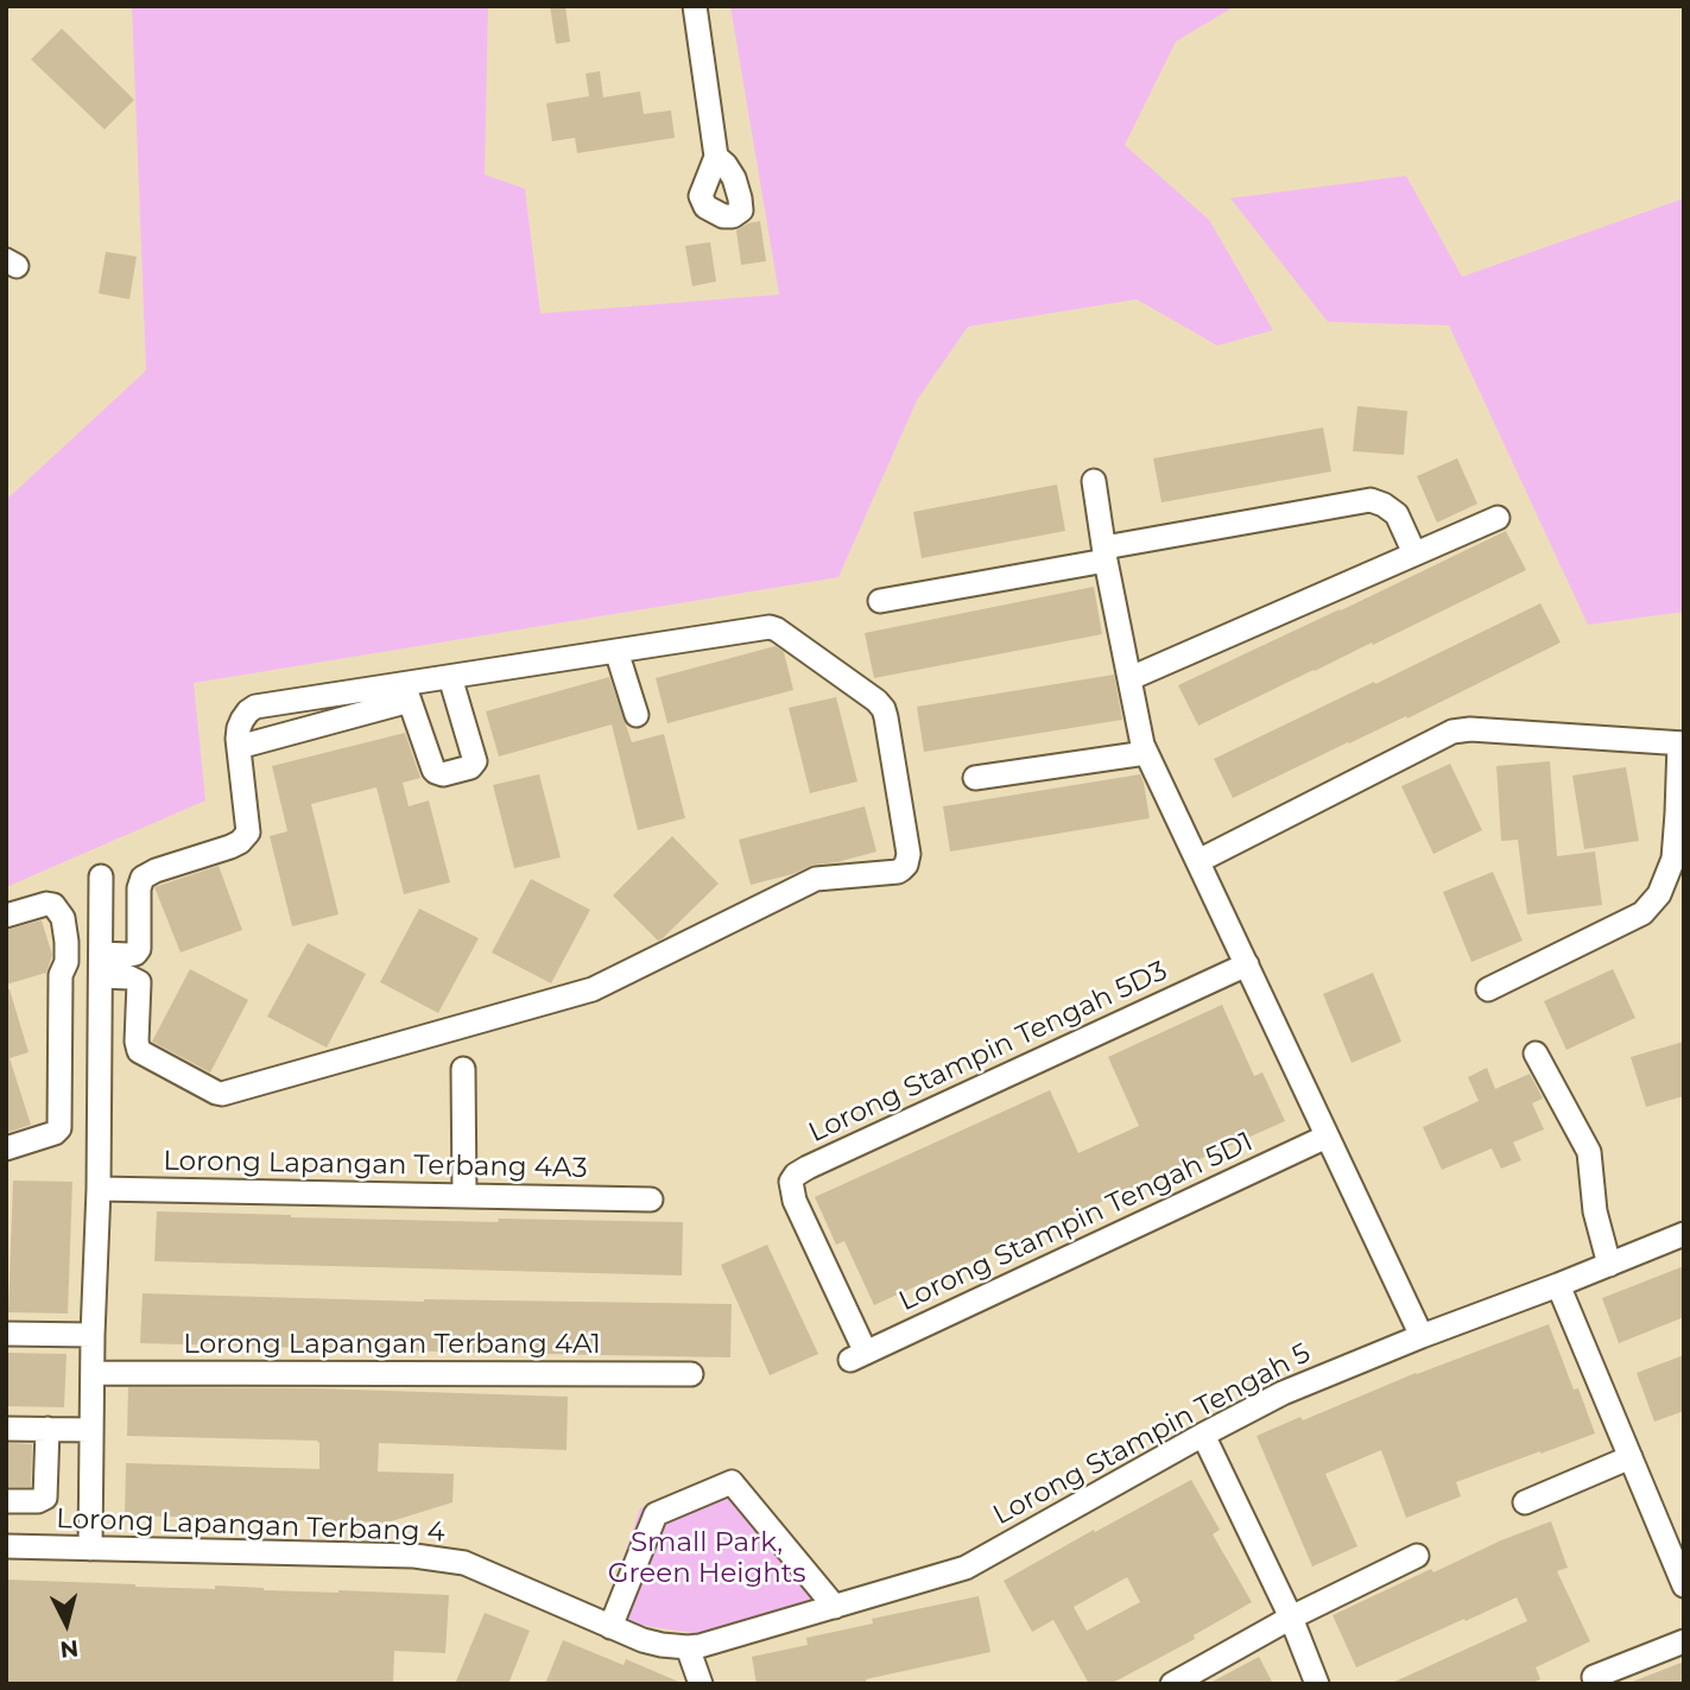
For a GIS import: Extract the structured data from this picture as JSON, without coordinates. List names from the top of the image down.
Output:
{
  "streets": {
    "street": [
      "Lorong Stampin Tengah 5D3",
      "Lorong Lapangan Terbang 4A3",
      "Lorong Stampin Tengah 5D1",
      "Lorong Lapangan Terbang 4A1",
      "Lorong Stampin Tengah 5",
      "Lorong Lapangan Terbang 4"
    ]
  },
  "crossings": [
    ["Lorong Stampin Tengah 5D3", "Lorong Stampin Tengah 5D1"],
    ["Lorong Stampin Tengah 5", "Lorong Lapangan Terbang 4"]
  ],
  "parks": ["Small Park, Green Heights"],
  "north": "bottom"
}
